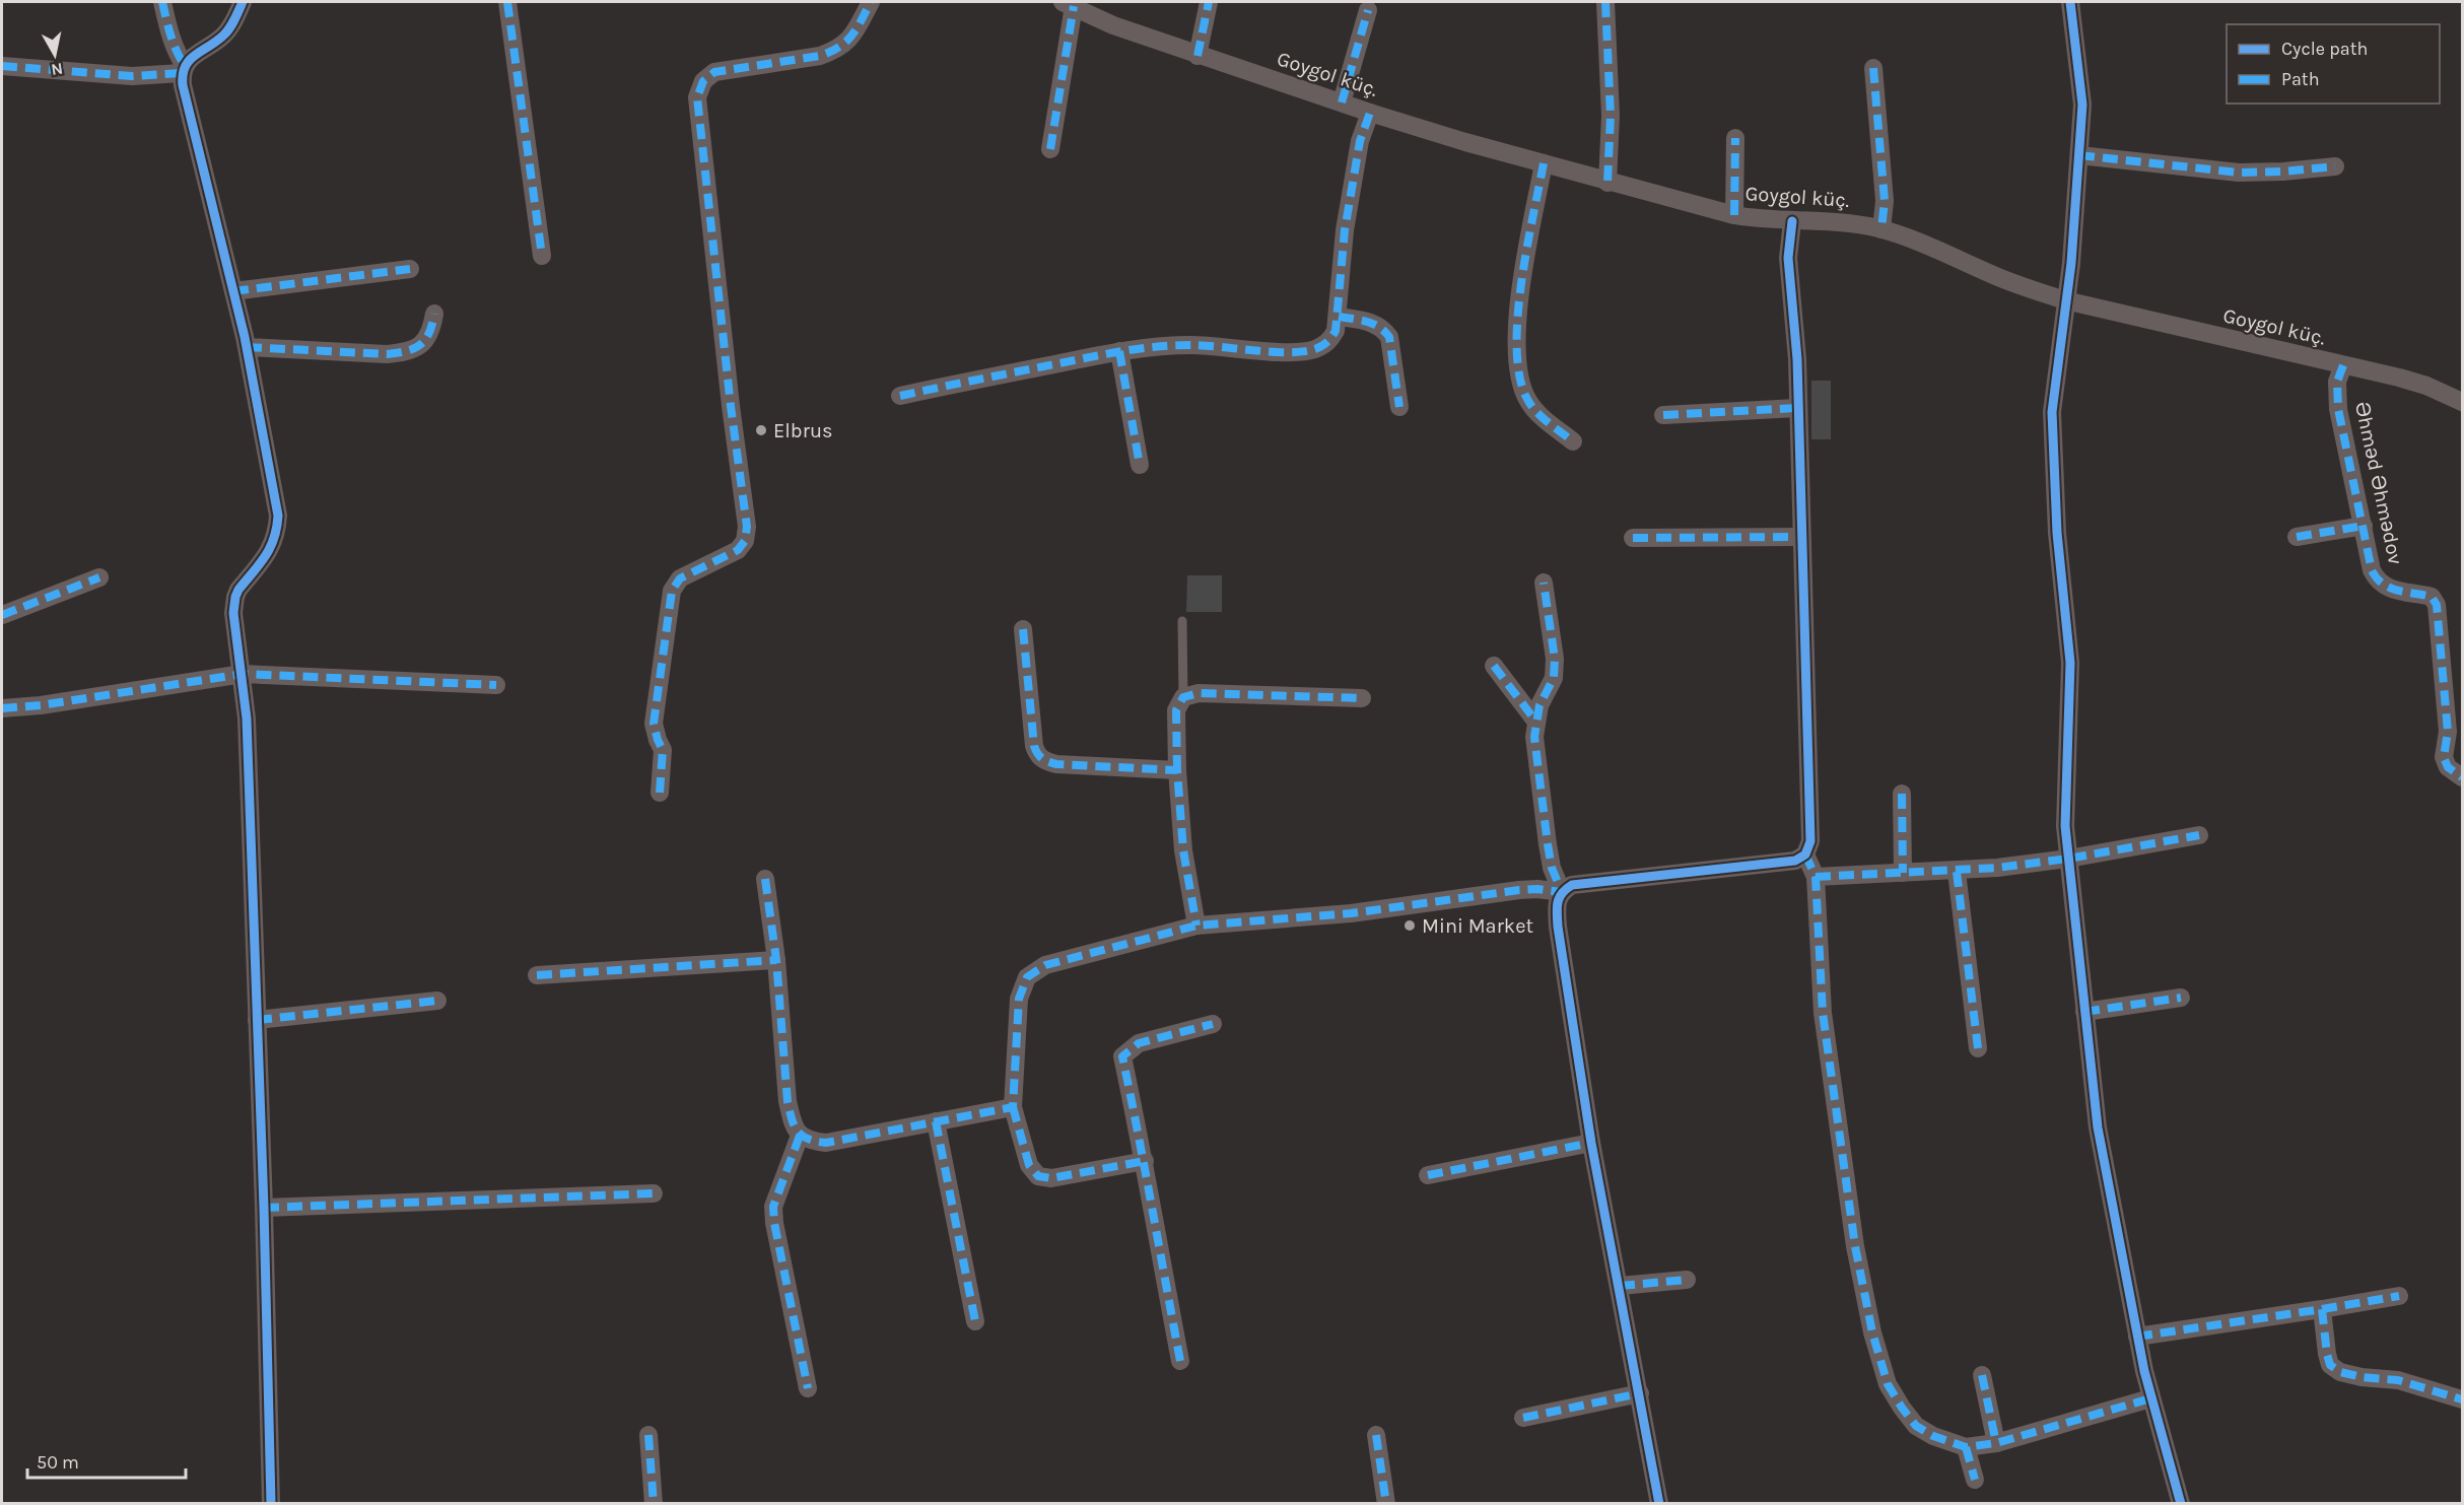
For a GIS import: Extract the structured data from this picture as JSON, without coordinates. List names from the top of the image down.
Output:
{
  "streets": {
    "street": ["Goygol küç.", "Əhməd Əhmədov"]
  },
  "crossings": [
    ["Goygol küç.", "Əhməd Əhmədov"]
  ],
  "places": ["Elbrus", "Mini Market"],
  "legend": ["Cycle path", "Path"],
  "scale_bar": "50 m",
  "north": "bottom"
}
